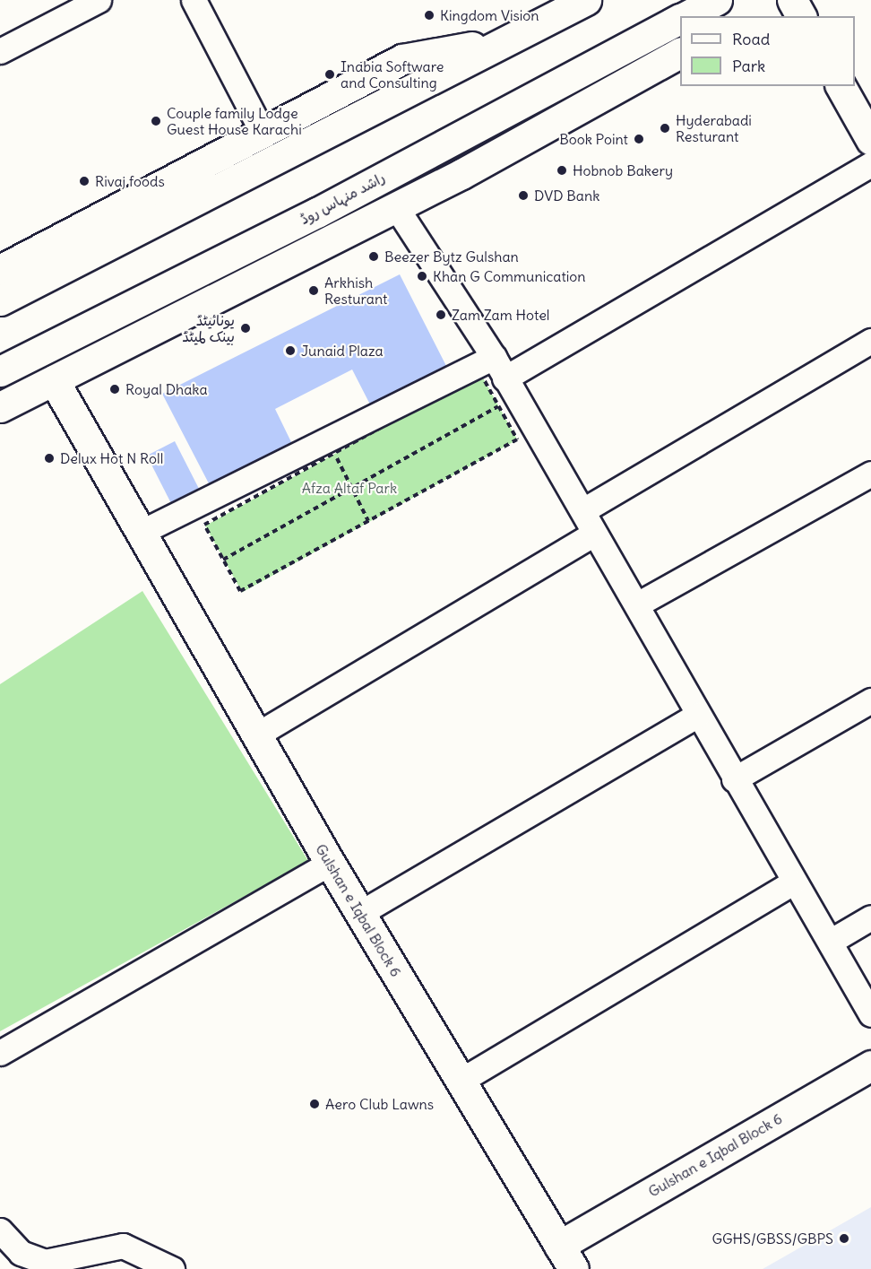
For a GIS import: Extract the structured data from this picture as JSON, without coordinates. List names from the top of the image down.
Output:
{
  "streets": {
    "main road": ["راشد منہاس روڈ", "Gulshan e Iqbal Block 6"]
  },
  "parks": ["Afza Altaf Park"],
  "places": [
    "Kingdom Vision",
    "Inabia Software and Consulting",
    "Couple family Lodge Guest House Karachi",
    "Hyderabadi Resturant",
    "Book Point",
    "Hobnob Bakery",
    "Rivaj foods",
    "DVD Bank",
    "Beezer Bytz Gulshan",
    "Khan G Communication",
    "Arkhish Resturant",
    "Zam Zam Hotel",
    "یونائیٹڈ بینک لمیٹڈ",
    "Junaid Plaza",
    "Royal Dhaka",
    "Delux Hot N Roll",
    "Aero Club Lawns",
    "GGHS/GBSS/GBPS"
  ],
  "legend": ["Road", "Park"]
}
